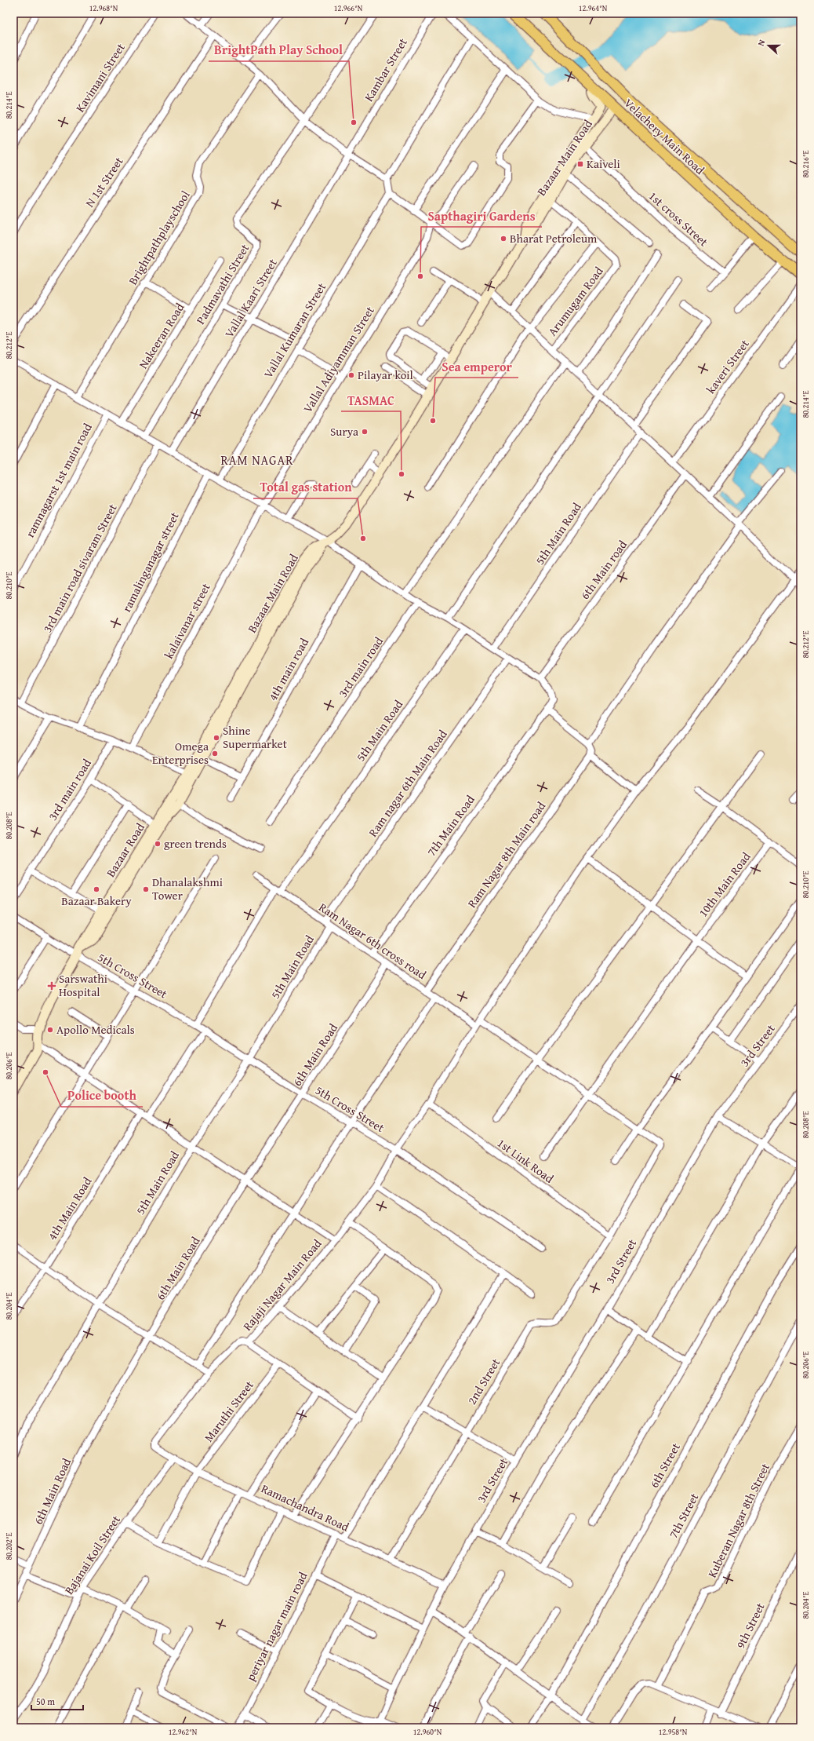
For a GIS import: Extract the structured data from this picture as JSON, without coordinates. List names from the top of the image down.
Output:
{
  "streets": {
    "main road": ["Velachery Main Road", "Bazaar Main Road", "Bazaar Road"],
    "street": [
      "Kambar Street",
      "Kavimani Street",
      "N 1st Street",
      "1st cross Street",
      "Brightpathplayschool",
      "Padmavathi Street",
      "Vallal Kaari Street",
      "Arumugam Road",
      "Vallal Kumaran Street",
      "Nakeeran Road",
      "Vallal Adiyamman Street",
      "kaveri Street",
      "ramnagarst 1st main road",
      "5th Main Road",
      "ramalinganagar street",
      "3rd main road sivaram Street",
      "6th Main road",
      "kalaivanar street",
      "3rd main road",
      "4th main road",
      "Ram nagar 6th Main Road",
      "7th Main Road",
      "Ram Nagar 8th Main road",
      "10th Main Road",
      "Ram Nagar 6th cross road",
      "5th Cross Street",
      "3rd Street",
      "6th Main Road",
      "1st Link Road",
      "4th Main Road",
      "Rajaji Nagar Main Road",
      "2nd Street",
      "Maruthi Street",
      "6th Street",
      "Ramachandra Road",
      "7th Street",
      "Kuberan Nagar 8th Street",
      "Bajanai Koil Street",
      "9th Street",
      "periyar nagar main road"
    ]
  },
  "crossings": [
    ["Kambar Street", "Vallal Kaari Street"],
    ["Velachery Main Road", "Bazaar Main Road"],
    ["Bazaar Main Road", "1st cross Street"],
    ["Bazaar Main Road", "Bazaar Road"],
    ["Vallal Adiyamman Street", "kalaivanar street"],
    ["5th Main Road", "Ram nagar 6th Main Road"],
    ["5th Main Road", "Ram Nagar 6th cross road"],
    ["5th Main Road", "5th Cross Street"],
    ["6th Main road", "7th Main Road"],
    ["Ram nagar 6th Main Road", "Ram Nagar 6th cross road"],
    ["7th Main Road", "Ram Nagar 6th cross road"],
    ["Bazaar Road", "5th Cross Street"],
    ["Ram Nagar 8th Main road", "Ram Nagar 6th cross road"],
    ["Ram Nagar 6th cross road", "6th Main Road"],
    ["Ram Nagar 6th cross road", "Rajaji Nagar Main Road"],
    ["5th Cross Street", "6th Main Road"],
    ["5th Cross Street", "Rajaji Nagar Main Road"],
    ["3rd Street", "Ramachandra Road"],
    ["1st Link Road", "Rajaji Nagar Main Road"],
    ["1st Link Road", "2nd Street"],
    ["Rajaji Nagar Main Road", "Ramachandra Road"],
    ["2nd Street", "Ramachandra Road"],
    ["Maruthi Street", "Ramachandra Road"],
    ["Ramachandra Road", "Bajanai Koil Street"],
    ["Ramachandra Road", "periyar nagar main road"]
  ],
  "districts": ["RAM NAGAR"],
  "places": {
    "other": [
      "BrightPath Play School",
      "Bharat Petroleum",
      "Sapthagiri Gardens",
      "Pilayar koil",
      "Sea emperor",
      "Surya",
      "TASMAC",
      "Total gas station",
      "Shine Supermarket",
      "Omega Enterprises",
      "green trends",
      "Bazaar Bakery",
      "Dhanalakshmi Tower",
      "Apollo Medicals",
      "Police booth"
    ],
    "transit": ["Kaiveli"],
    "health": ["Sarswathi Hospital"]
  },
  "scale_bar": "50 m",
  "north": "left",
  "coordinates": [
    "12.968°N",
    "12.966°N",
    "12.964°N",
    "80.214°E",
    "80.216°E",
    "80.212°E",
    "80.210°E",
    "80.208°E",
    "80.206°E",
    "80.204°E",
    "80.202°E",
    "12.962°N",
    "12.960°N",
    "12.958°N"
  ]
}
